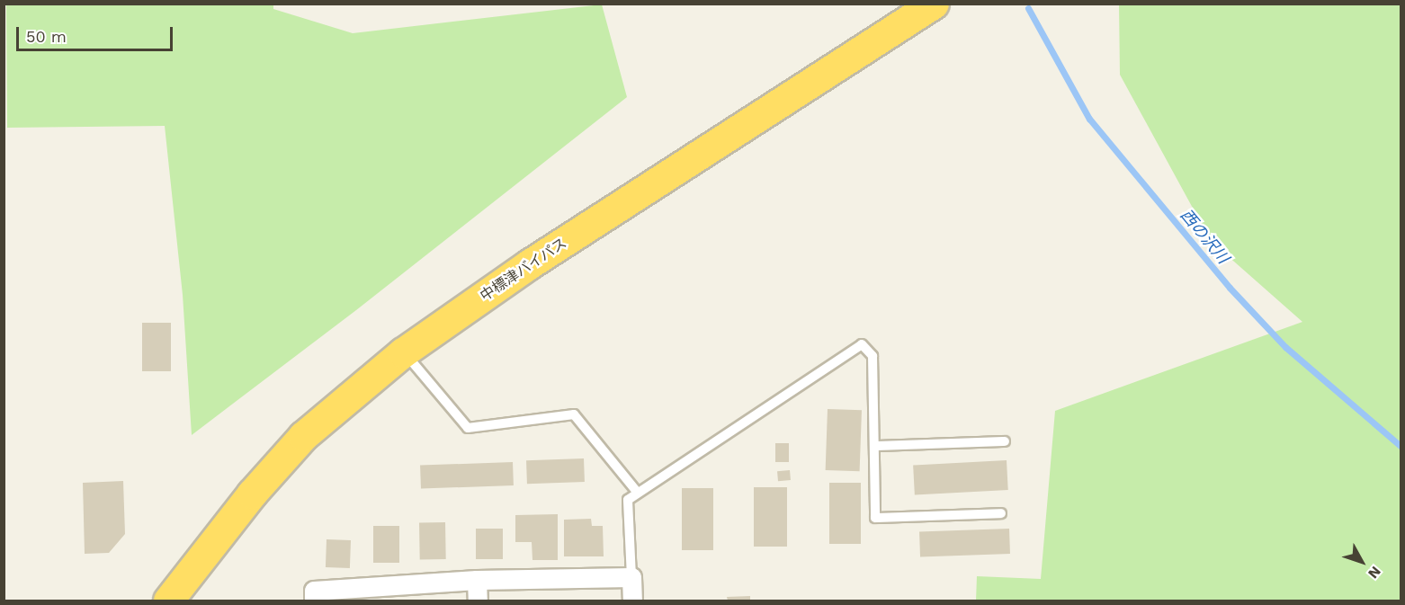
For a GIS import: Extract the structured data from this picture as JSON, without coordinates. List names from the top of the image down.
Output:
{
  "streets": {
    "highway": ["中標津バイパス"]
  },
  "water": ["西の沢川"],
  "scale_bar": "50 m",
  "north": "bottom right"
}
